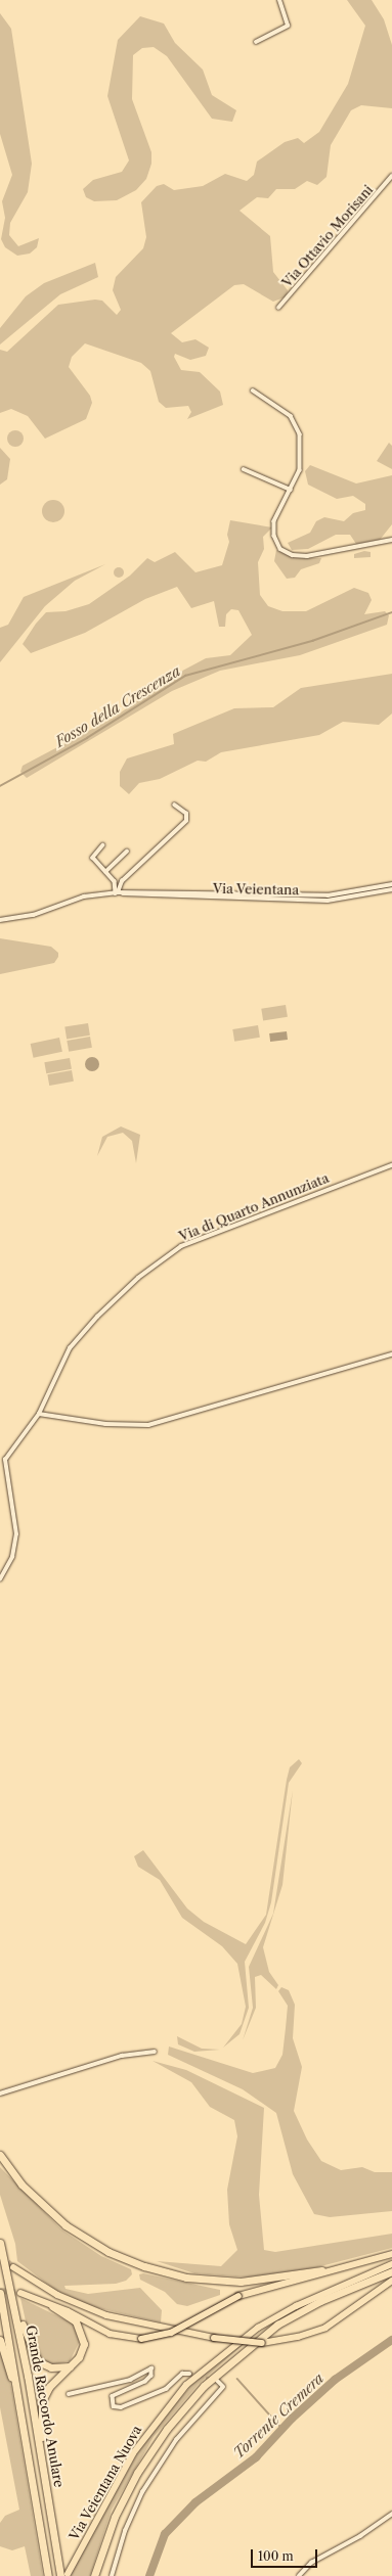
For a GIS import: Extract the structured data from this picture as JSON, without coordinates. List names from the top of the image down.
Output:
{
  "streets": {
    "highway": ["Grande Raccordo Anulare", "Via Veientana Nuova"],
    "street": ["Via Ottavio Morisani", "Via Veientana", "Via di Quarto Annunziata"]
  },
  "crossings": [
    ["Grande Raccordo Anulare", "Via Veientana Nuova"]
  ],
  "water": ["Fosso della Crescenza", "Torrente Cremera"],
  "scale_bar": "100 m"
}
